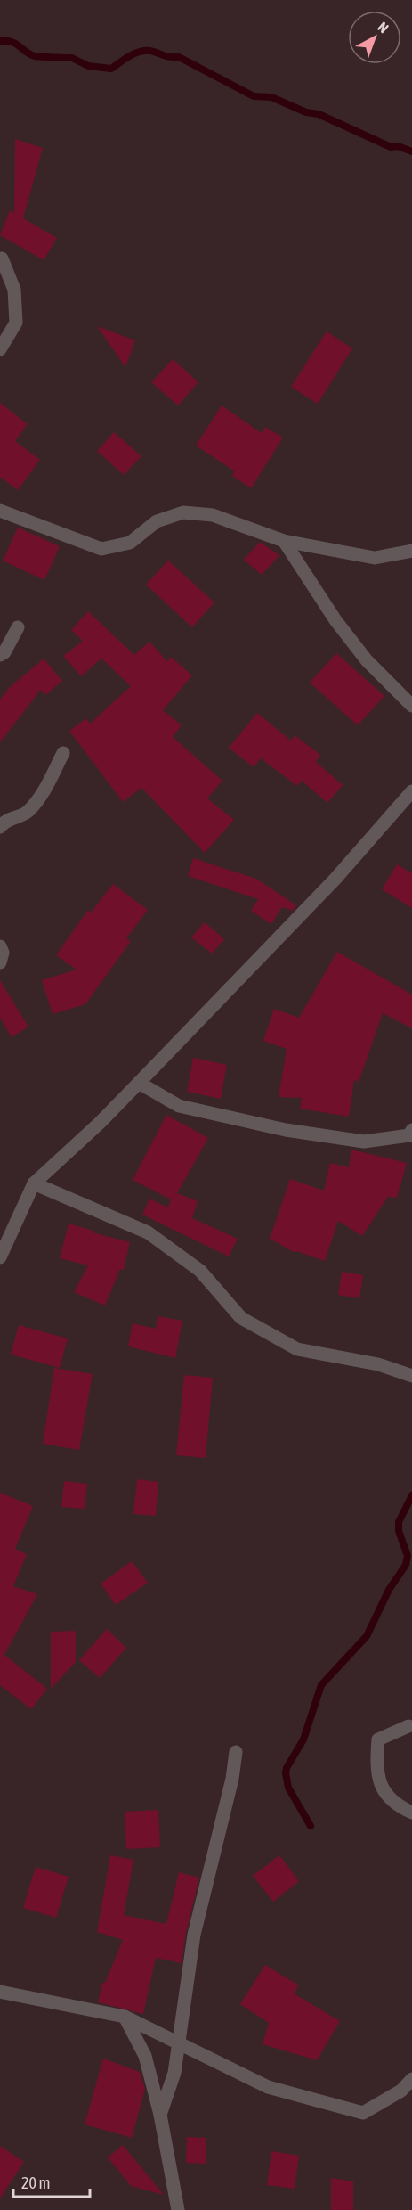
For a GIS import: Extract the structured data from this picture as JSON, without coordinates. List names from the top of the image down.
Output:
{
  "scale_bar": "20 m",
  "north": "top right"
}
